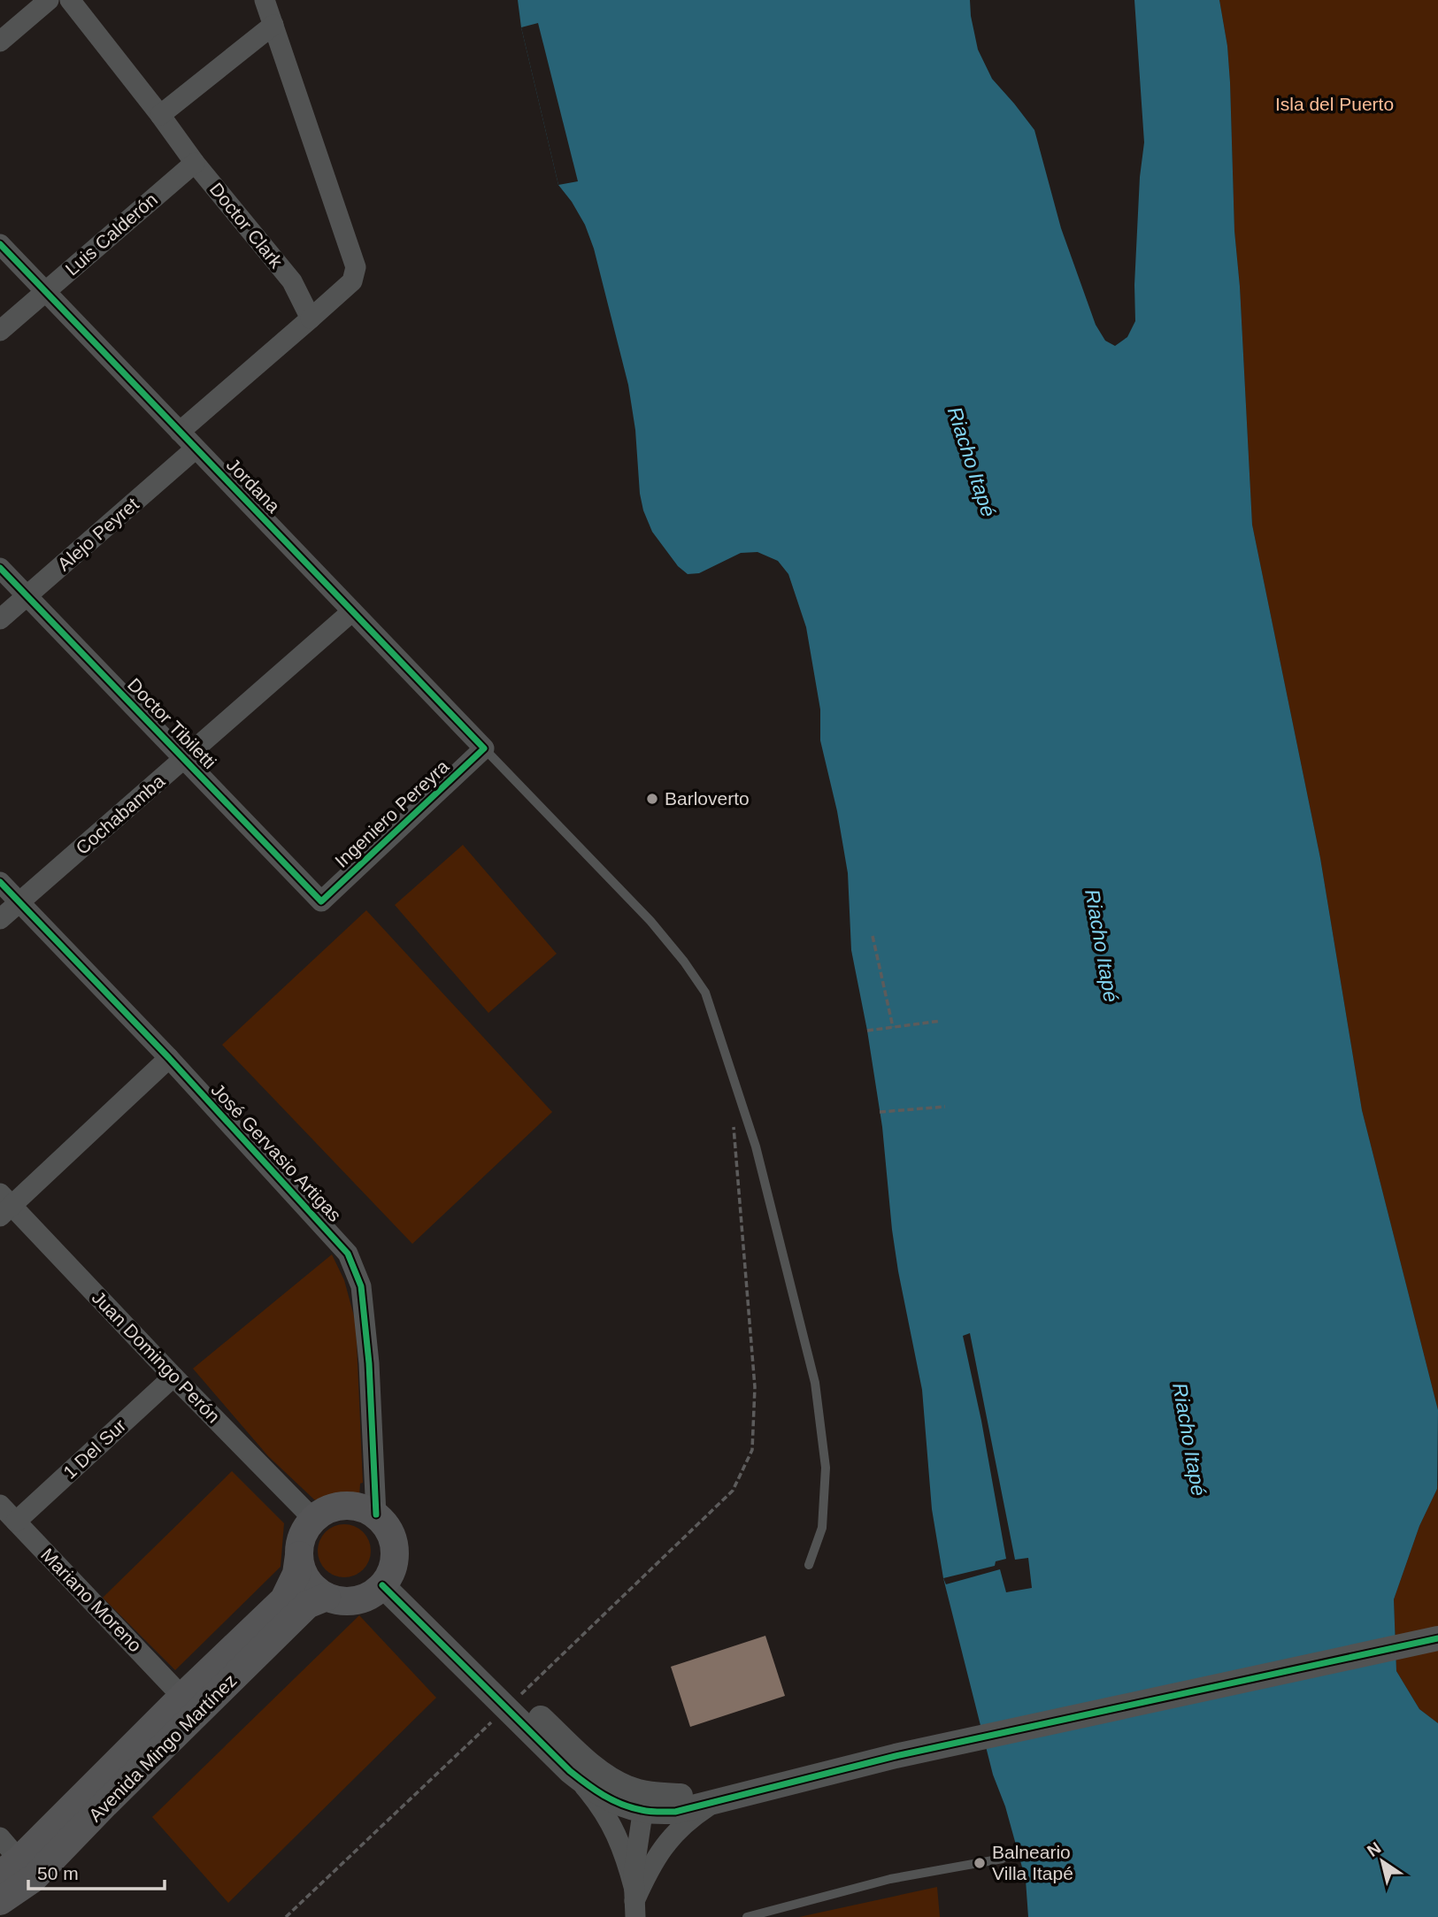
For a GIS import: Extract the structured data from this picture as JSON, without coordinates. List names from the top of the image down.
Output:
{
  "streets": {
    "main road": ["Avenida Mingo Martínez"],
    "street": [
      "Doctor Clark",
      "Luis Calderón",
      "Jordana",
      "Alejo Peyret",
      "Doctor Tibiletti",
      "Ingeniero Pereyra",
      "Cochabamba",
      "José Gervasio Artigas",
      "Juan Domingo Perón",
      "1 Del Sur",
      "Mariano Moreno"
    ]
  },
  "crossings": [
    ["Doctor Clark", "Luis Calderón"],
    ["Luis Calderón", "Jordana"],
    ["Jordana", "Alejo Peyret"],
    ["Jordana", "Ingeniero Pereyra"],
    ["Jordana", "Cochabamba"],
    ["Alejo Peyret", "Doctor Tibiletti"],
    ["Doctor Tibiletti", "Ingeniero Pereyra"],
    ["Doctor Tibiletti", "Cochabamba"],
    ["Cochabamba", "José Gervasio Artigas"],
    ["José Gervasio Artigas", "Juan Domingo Perón"],
    ["José Gervasio Artigas", "Avenida Mingo Martínez"],
    ["Juan Domingo Perón", "1 Del Sur"],
    ["Juan Domingo Perón", "Avenida Mingo Martínez"],
    ["1 Del Sur", "Mariano Moreno"],
    ["Mariano Moreno", "Avenida Mingo Martínez"]
  ],
  "water": ["Riacho Itapé"],
  "parks": ["Isla del Puerto"],
  "places": ["Barloverto", "Balneario Villa Itapé"],
  "scale_bar": "50 m",
  "north": "top left"
}
